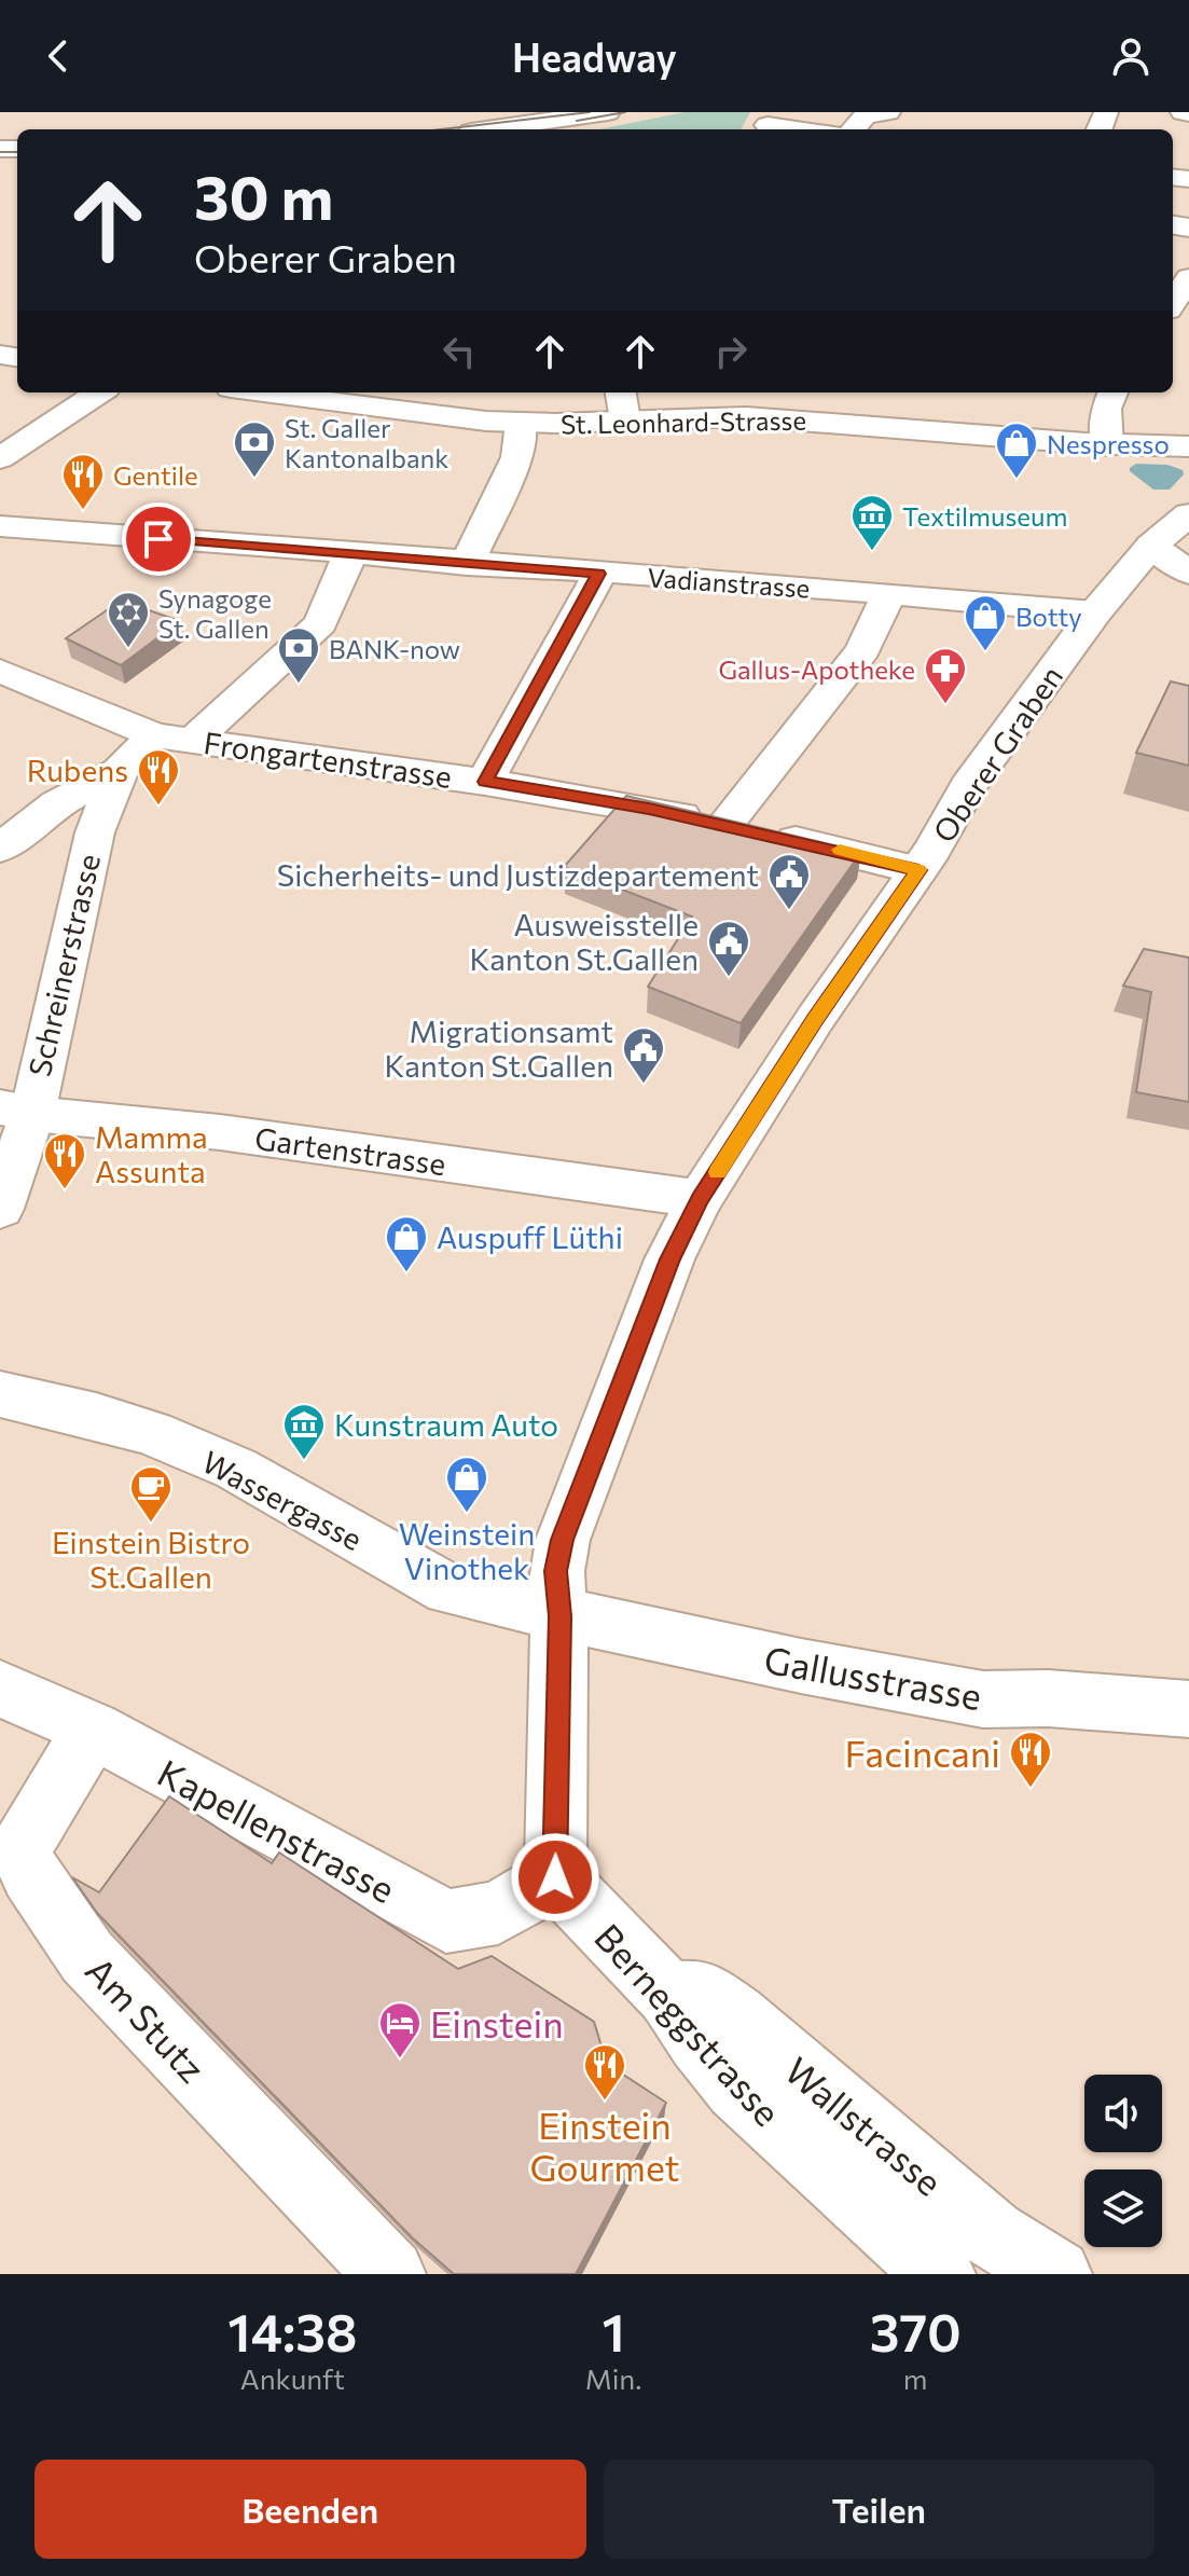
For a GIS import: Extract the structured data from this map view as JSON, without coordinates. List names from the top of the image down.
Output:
{
  "streets": {
    "street": [
      "St. Leonhard-Strasse",
      "Vadianstrasse",
      "Oberer Graben",
      "Frongartenstrasse",
      "Schreinerstrasse",
      "Gartenstrasse",
      "Wassergasse",
      "Gallusstrasse",
      "Kapellenstrasse",
      "Am Stutz",
      "Berneggstrasse",
      "Wallstrasse"
    ]
  },
  "crossings": [
    ["Vadianstrasse", "Oberer Graben"],
    ["Vadianstrasse", "Schreinerstrasse"],
    ["Oberer Graben", "Frongartenstrasse"],
    ["Oberer Graben", "Gartenstrasse"],
    ["Oberer Graben", "Wassergasse"],
    ["Oberer Graben", "Gallusstrasse"],
    ["Frongartenstrasse", "Schreinerstrasse"],
    ["Schreinerstrasse", "Gartenstrasse"],
    ["Wassergasse", "Gallusstrasse"],
    ["Kapellenstrasse", "Am Stutz"],
    ["Kapellenstrasse", "Berneggstrasse"],
    ["Berneggstrasse", "Wallstrasse"]
  ],
  "places": {
    "bank": ["St. Galler Kantonalbank", "BANK-now"],
    "shop": [
      "Nespresso",
      "Botty",
      "Auspuff Lüthi",
      "Weinstein Vinothek"
    ],
    "restaurant": [
      "Gentile",
      "Rubens",
      "Mamma Assunta",
      "Facincani",
      "Einstein Gourmet"
    ],
    "museum": ["Textilmuseum", "Kunstraum Auto"],
    "synagogue": ["Synagoge St. Gallen"],
    "pharmacy": ["Gallus-Apotheke"],
    "public building": ["Sicherheits- und Justizdepartement", "Ausweisstelle Kanton St.Gallen", "Migrationsamt Kanton St.Gallen"],
    "cafe": ["Einstein Bistro St.Gallen"],
    "hotel": ["Einstein"]
  },
  "page": {
    "header": "Headway",
    "turn": ["30 m", "Oberer Graben"],
    "eta": [
      "14:38",
      "Ankunft",
      "1",
      "Min.",
      "370",
      "m"
    ],
    "buttons": ["Beenden", "Teilen"]
  }
}
